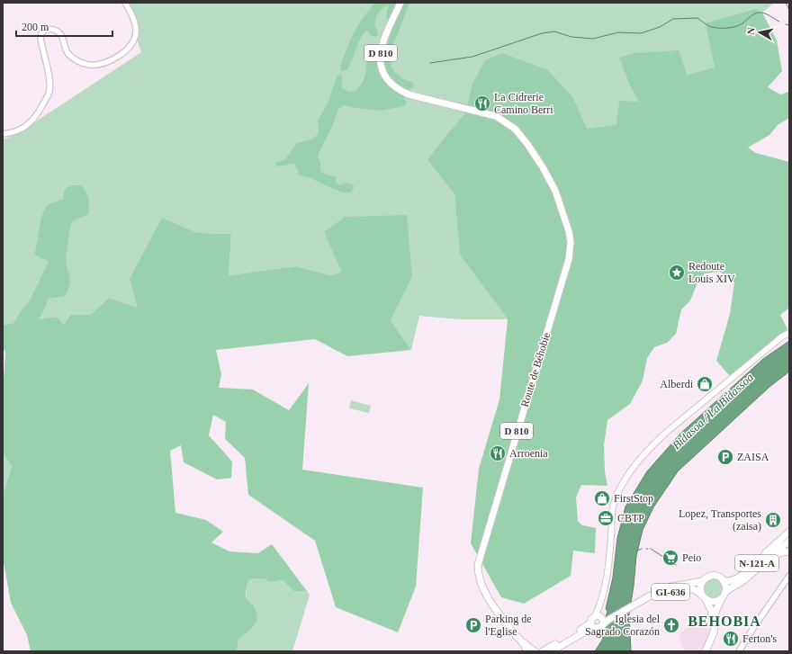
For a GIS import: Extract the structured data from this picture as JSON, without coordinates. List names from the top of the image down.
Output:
{
  "streets": {
    "main road": [
      "D 810",
      "Route de Béhobie",
      "N-121-A",
      "GI-636"
    ]
  },
  "crossings": [
    ["N-121-A", "GI-636"]
  ],
  "districts": ["BEHOBIA"],
  "water": ["Bidasoa / La Bidassoa"],
  "places": {
    "restaurant": ["La Cidrerie Camino Berri", "Arroenia", "Ferton's"],
    "place": ["Redoute Louis XIV"],
    "shop": ["Alberdi", "FirstStop"],
    "parking": ["ZAISA", "Parking de l'Eglise"],
    "office": ["CBTP"],
    "building": ["Lopez, Transportes (zaisa)"],
    "supermarket": ["Peio"],
    "church": ["Iglesia del Sagrado Corazón"]
  },
  "scale_bar": "200 m",
  "north": "left"
}
